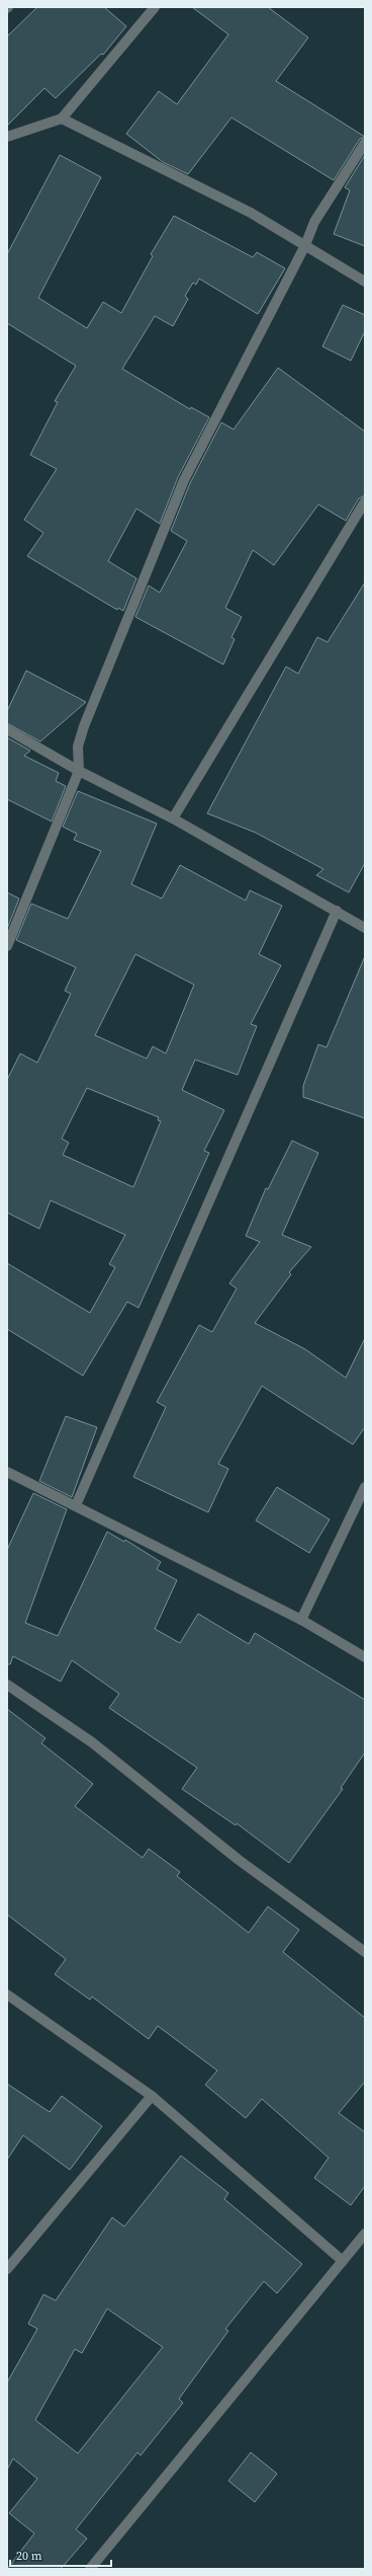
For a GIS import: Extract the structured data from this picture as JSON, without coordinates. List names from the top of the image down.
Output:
{
  "scale_bar": "20 m"
}
